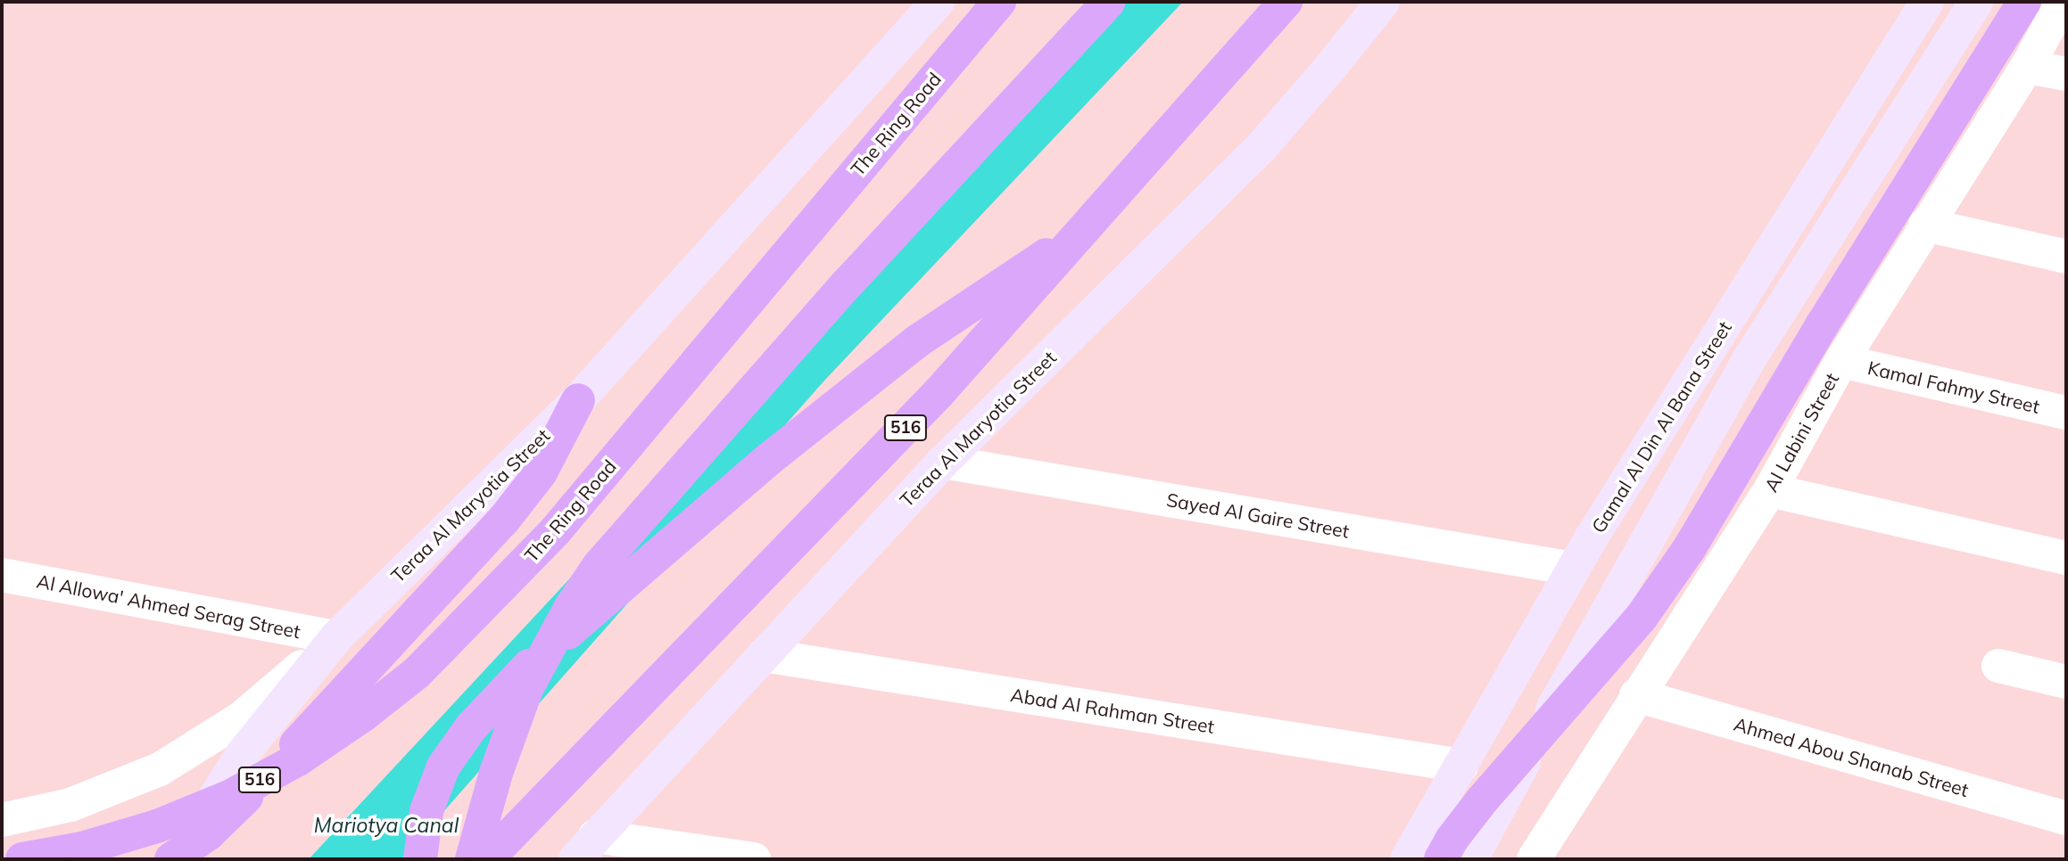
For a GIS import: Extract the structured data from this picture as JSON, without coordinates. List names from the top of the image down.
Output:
{
  "streets": {
    "highway": ["The Ring Road", "516"],
    "main road": ["Gamal Al Din Al Bana Street", "Teraa Al Maryotia Street"],
    "street": [
      "Kamal Fahmy Street",
      "Al Labini Street",
      "Sayed Al Gaire Street",
      "Al Allowa' Ahmed Serag Street",
      "Abad Al Rahman Street",
      "Ahmed Abou Shanab Street"
    ]
  },
  "crossings": [
    ["Kamal Fahmy Street", "Al Labini Street"],
    ["Gamal Al Din Al Bana Street", "Sayed Al Gaire Street"],
    ["Gamal Al Din Al Bana Street", "Abad Al Rahman Street"],
    ["Teraa Al Maryotia Street", "Sayed Al Gaire Street"],
    ["Teraa Al Maryotia Street", "Al Allowa' Ahmed Serag Street"],
    ["Teraa Al Maryotia Street", "Abad Al Rahman Street"],
    ["Al Labini Street", "Ahmed Abou Shanab Street"]
  ],
  "water": ["Mariotya Canal"]
}
